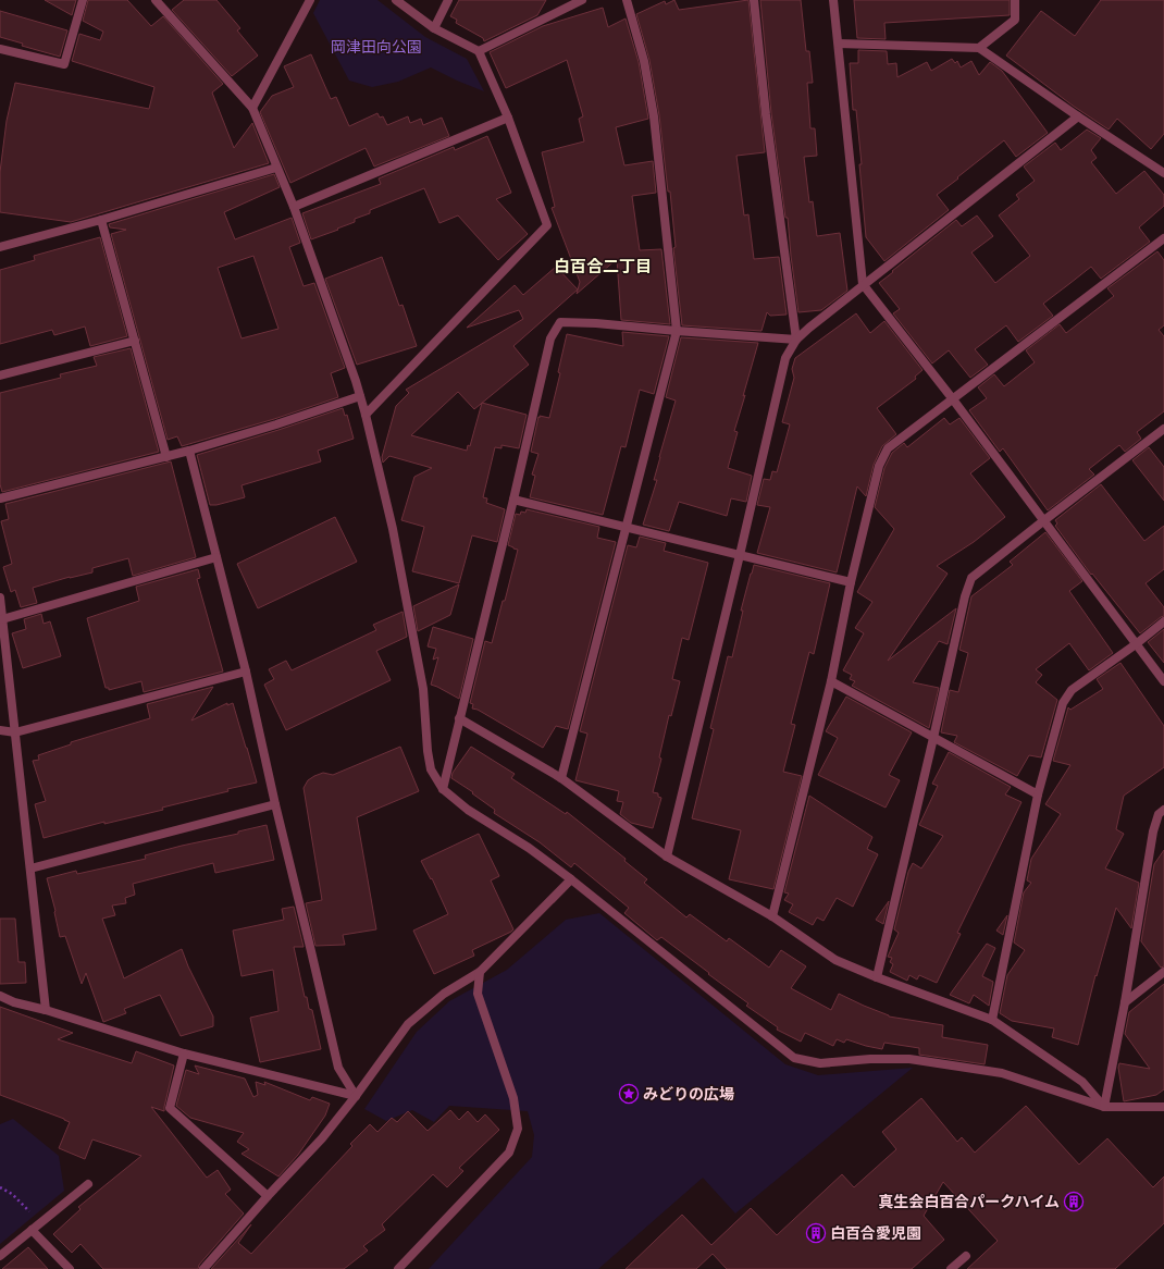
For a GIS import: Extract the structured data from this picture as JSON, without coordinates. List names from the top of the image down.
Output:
{
  "districts": ["白百合二丁目"],
  "parks": ["岡津田向公園"],
  "places": {
    "place": ["みどりの広場"],
    "building": ["真生会白百合パークハイム", "白百合愛児園"]
  }
}
